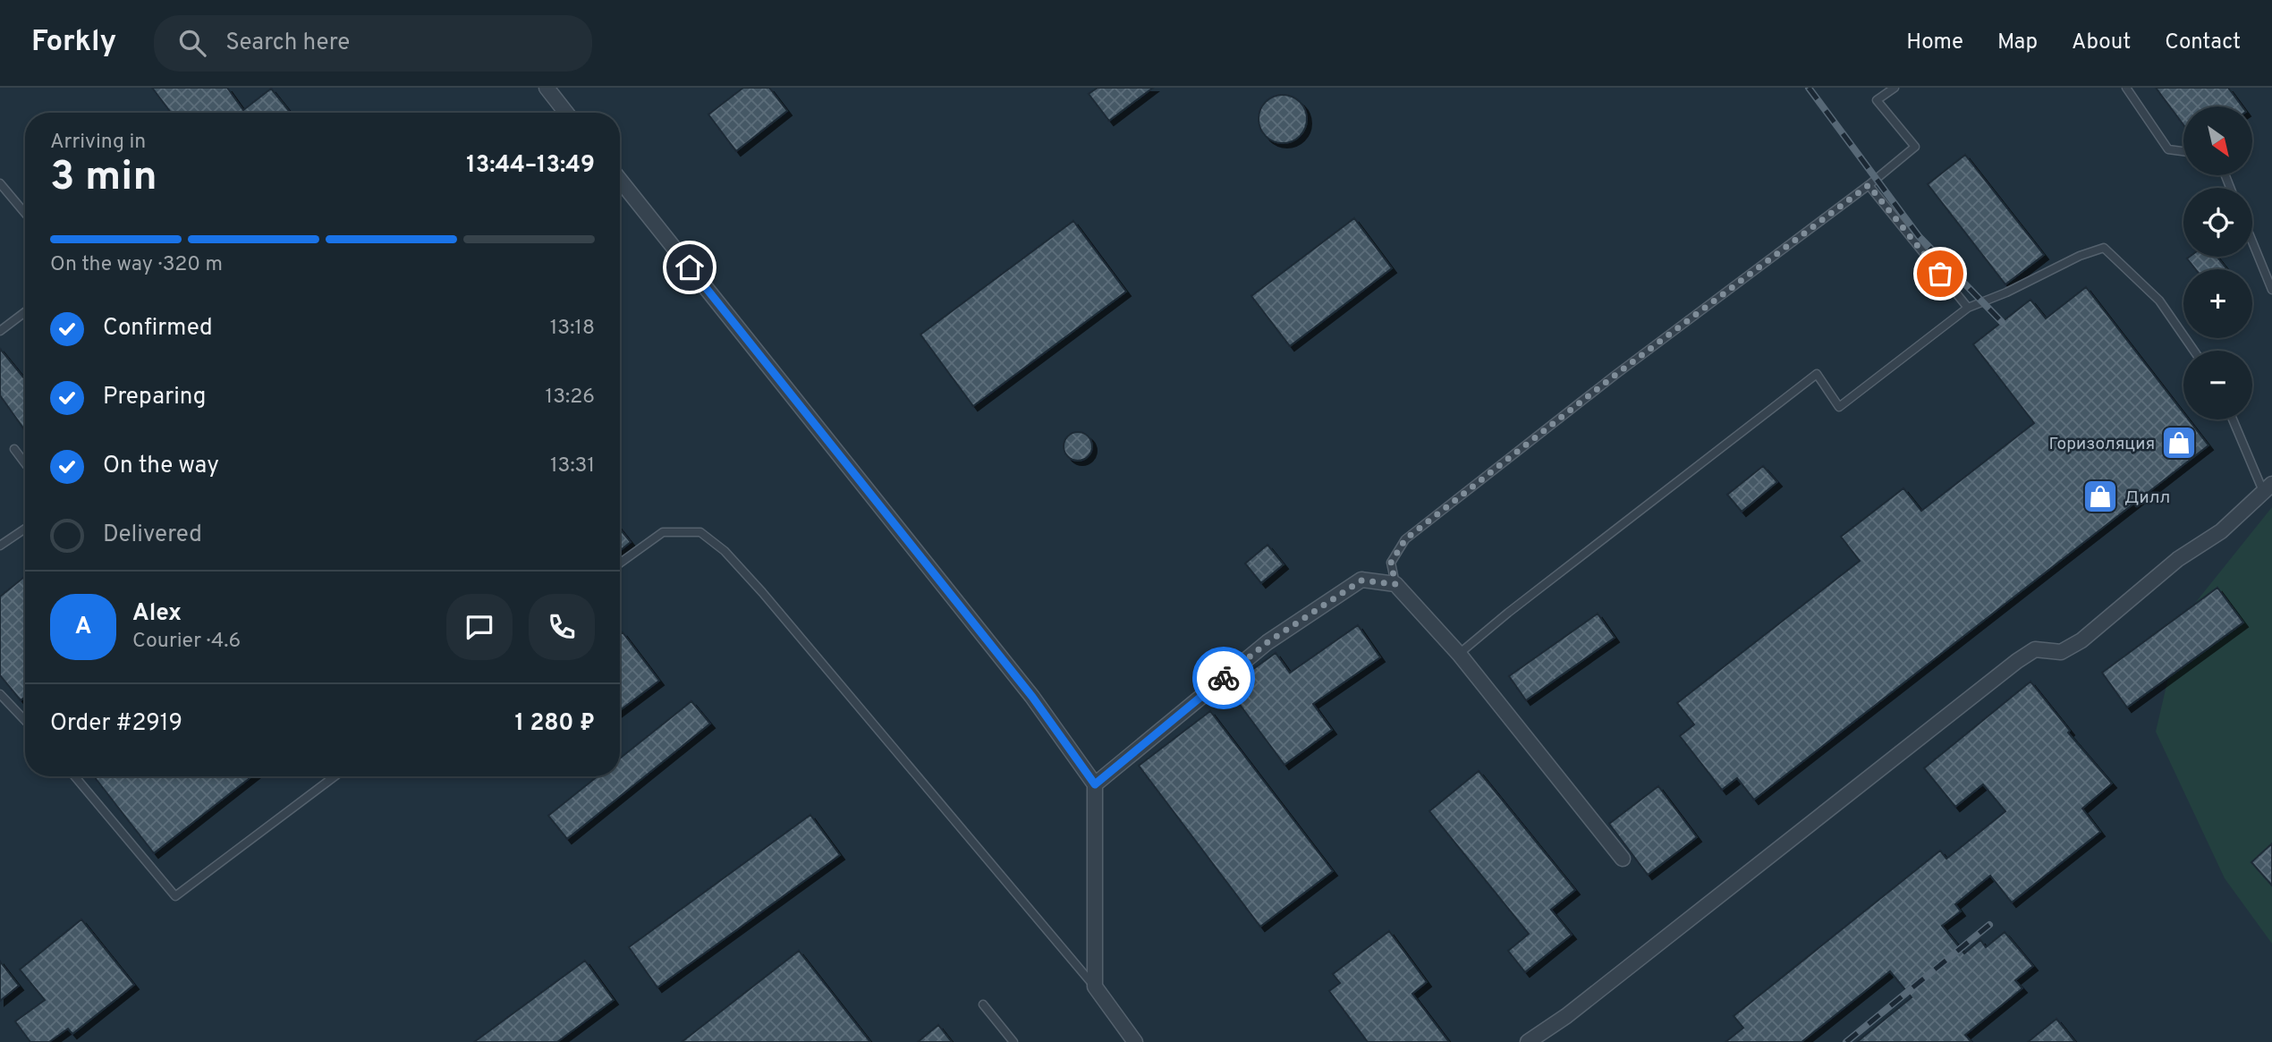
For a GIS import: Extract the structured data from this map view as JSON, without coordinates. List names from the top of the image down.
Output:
{
  "places": {
    "shop": ["Горизоляция", "Дилл"]
  },
  "north": "bottom right",
  "page": {
    "header": "Forkly",
    "search": "Search here",
    "nav": [
      "Home",
      "Map",
      "About",
      "Contact"
    ],
    "map_buttons": ["+", "−"],
    "heading": ["3 min", "Arriving in", "13:44–13:49"],
    "panel": [
      "Alex",
      "Courier · 4.6",
      "Order #2919",
      "1 280 ₽"
    ],
    "bar": "On the way · 320 m",
    "list": [
      ["Confirmed", "13:18"],
      ["Preparing", "13:26"],
      ["On the way", "13:31"],
      "Delivered"
    ],
    "round": "A"
  }
}
